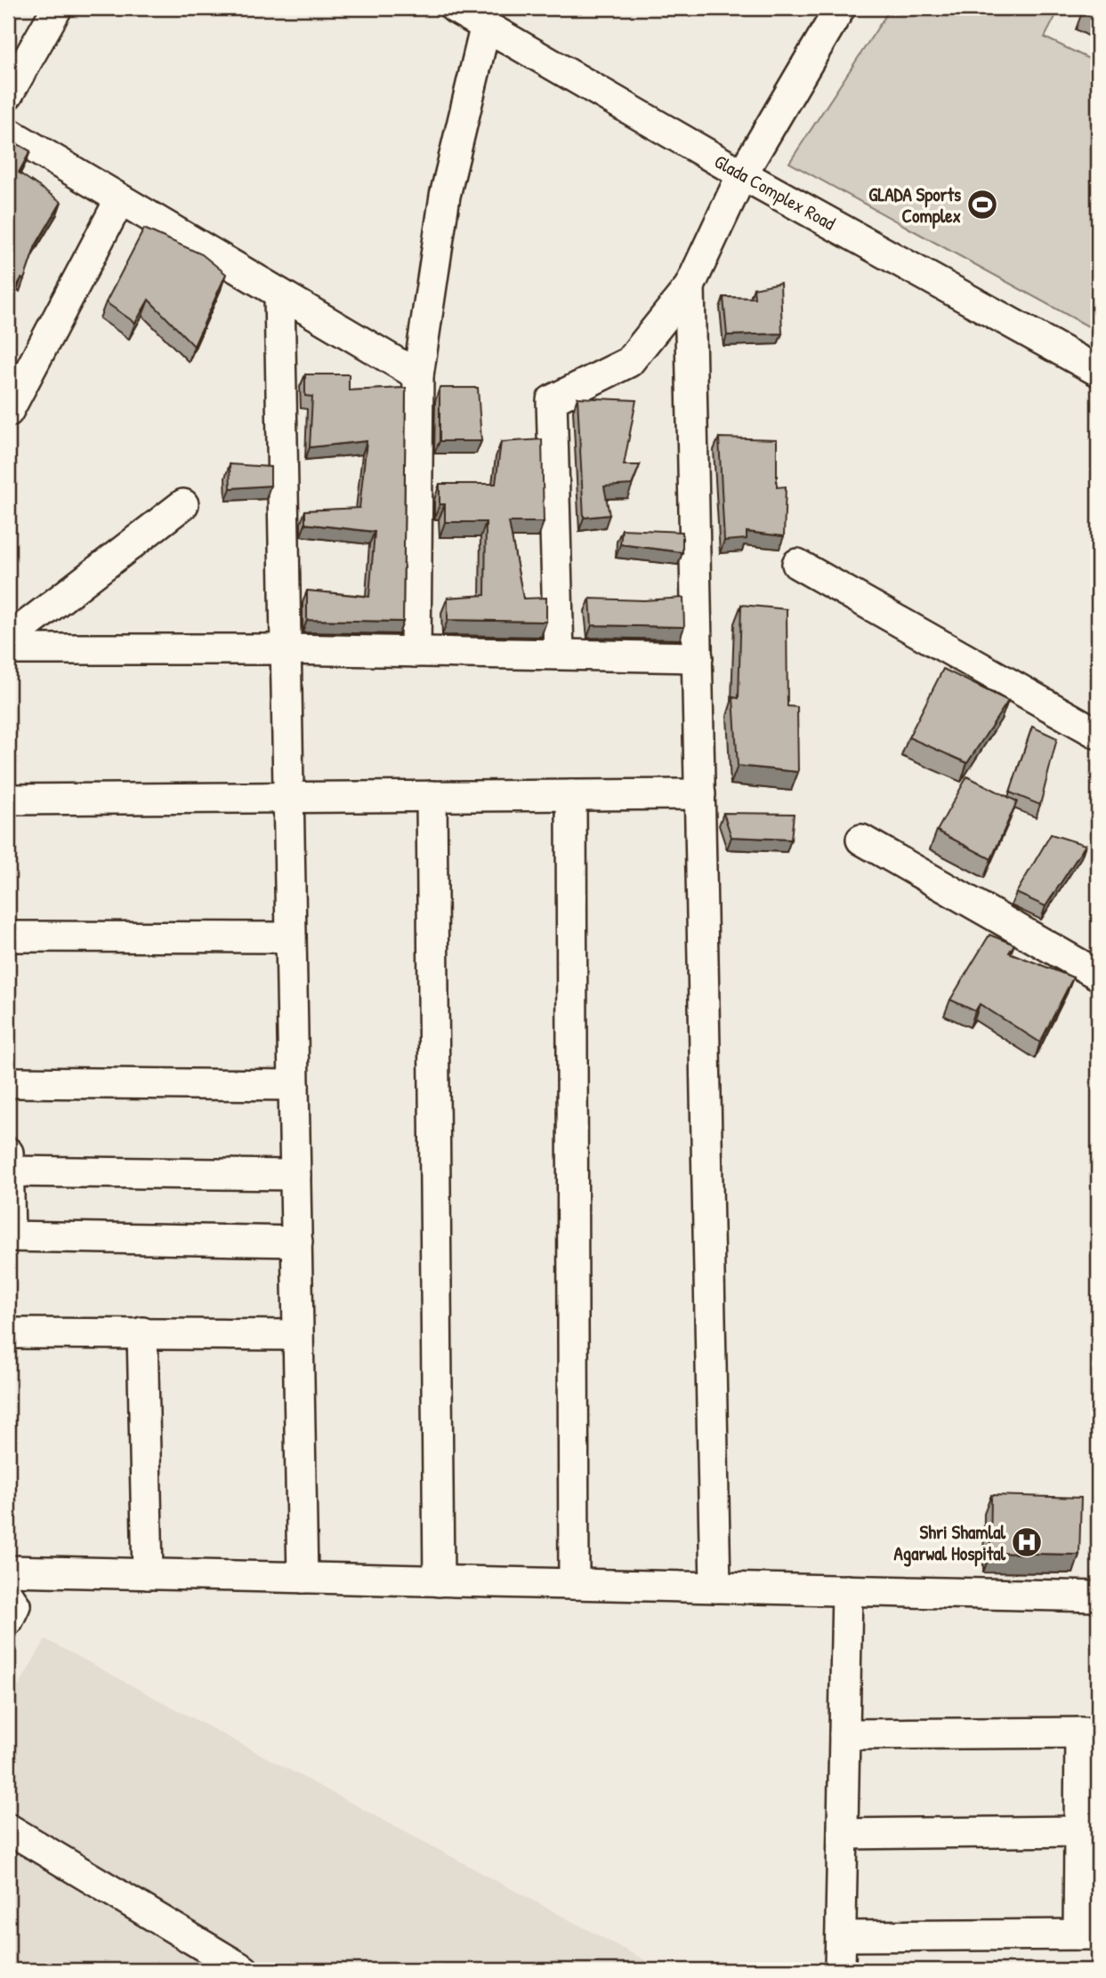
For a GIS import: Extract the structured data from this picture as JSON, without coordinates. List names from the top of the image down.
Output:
{
  "streets": {
    "street": ["Glada Complex Road"]
  },
  "places": {
    "sports": ["GLADA Sports Complex"],
    "hospital": ["Shri Shamlal Agarwal Hospital"]
  }
}
